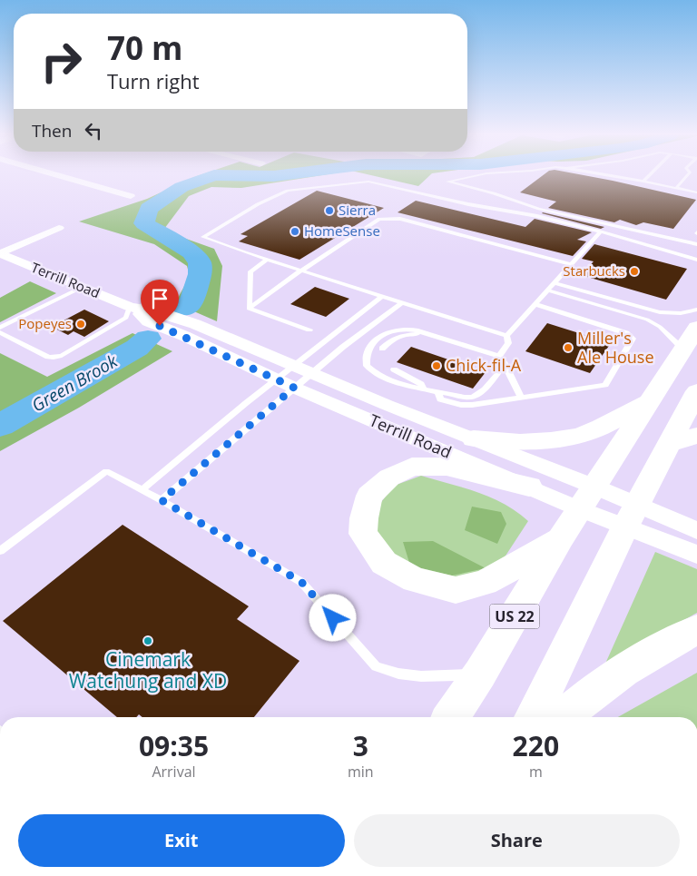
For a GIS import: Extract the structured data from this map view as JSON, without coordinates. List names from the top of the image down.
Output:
{
  "streets": {
    "highway": ["US 22"],
    "street": ["Terrill Road"]
  },
  "crossings": [
    ["Terrill Road", "US 22"]
  ],
  "water": ["Green Brook"],
  "places": [
    "Sierra",
    "HomeSense",
    "Starbucks",
    "Popeyes",
    "Miller's Ale House",
    "Chick-fil-A",
    "Cinemark Watchung and XD"
  ],
  "page": {
    "turn": ["70 m", "Turn right"],
    "then": "Then",
    "eta": [
      "09:35",
      "Arrival",
      "3",
      "min",
      "220",
      "m"
    ],
    "buttons": ["Exit", "Share"]
  }
}
